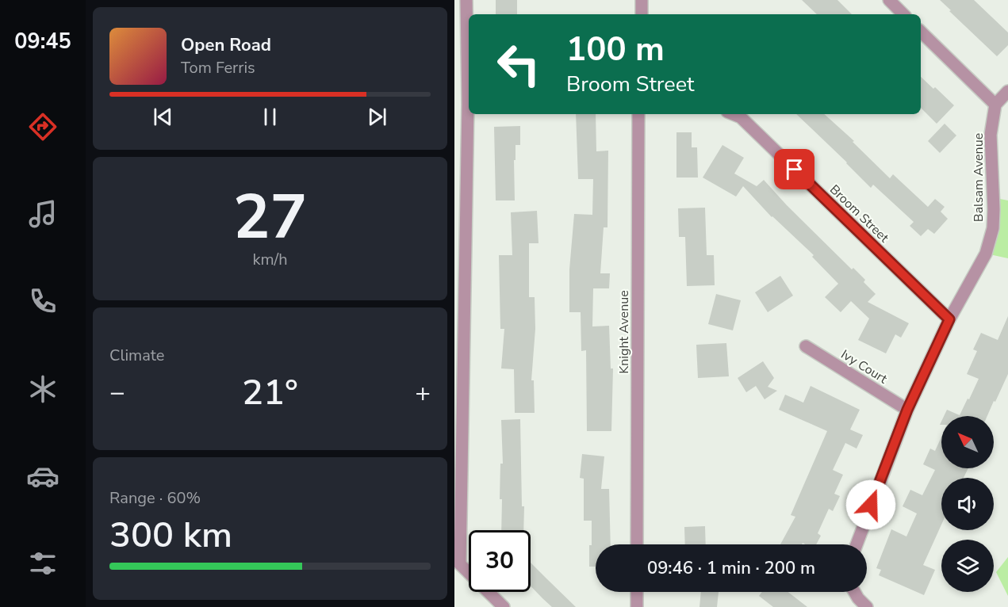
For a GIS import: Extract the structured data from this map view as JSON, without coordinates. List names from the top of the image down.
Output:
{
  "streets": {
    "street": [
      "Balsam Avenue",
      "Broom Street",
      "Knight Avenue",
      "Ivy Court"
    ]
  },
  "crossings": [
    ["Balsam Avenue", "Broom Street"],
    ["Balsam Avenue", "Ivy Court"]
  ],
  "north": "top left",
  "page": {
    "tabs": "09:45",
    "turn": ["100 m", "Broom Street"],
    "song": ["Open Road", "Tom Ferris"],
    "tile": [
      ["27", "km/h"],
      "Climate",
      ["Range · 60%", "300 km"]
    ],
    "heat": ["−", "21°", "+"],
    "limit": "30",
    "trip": "09:46 · 1 min · 200 m"
  }
}
